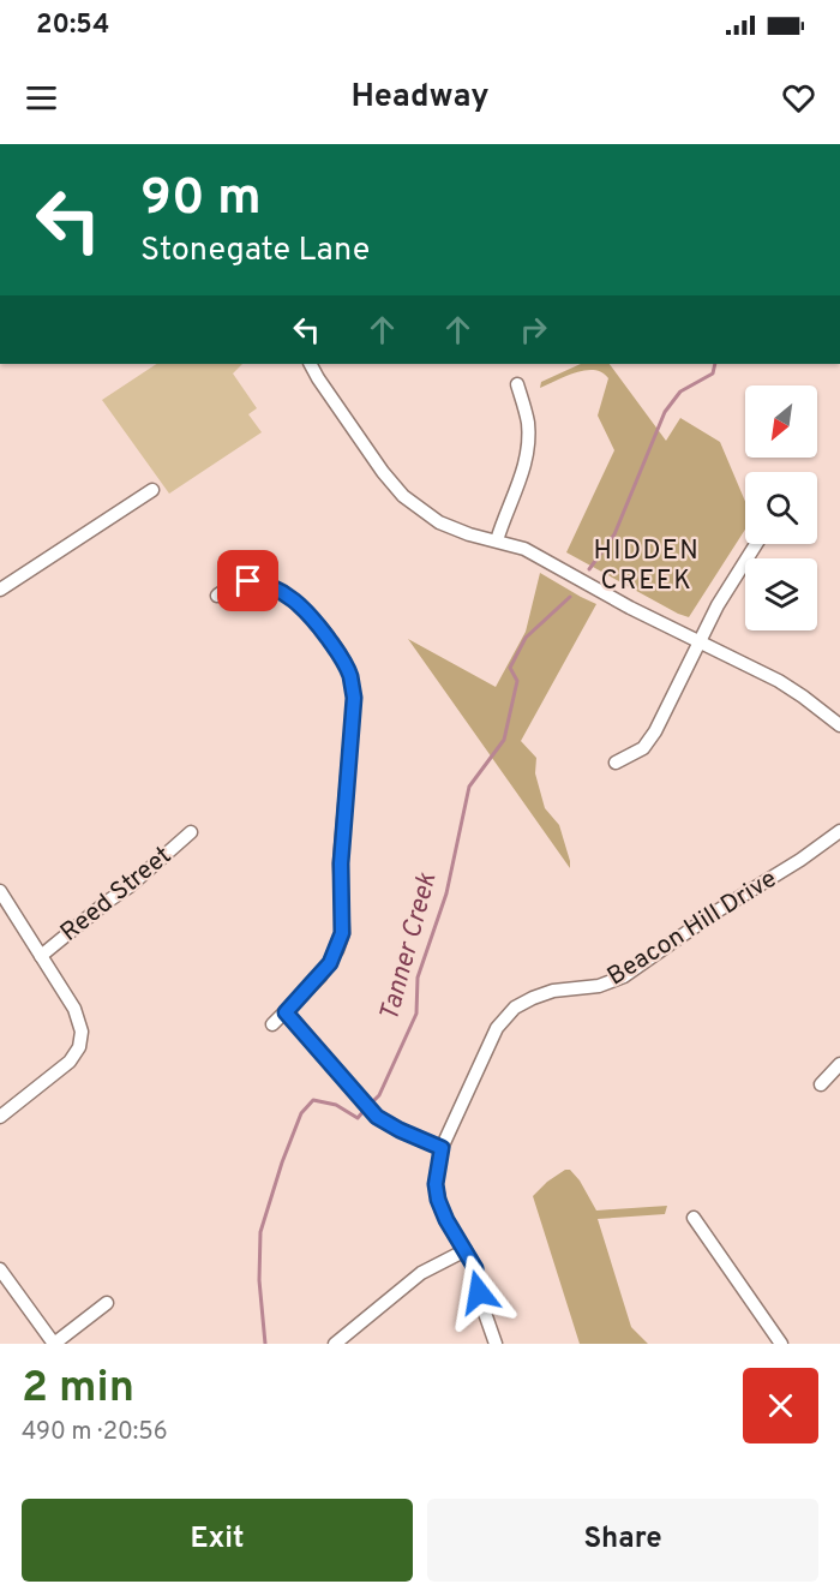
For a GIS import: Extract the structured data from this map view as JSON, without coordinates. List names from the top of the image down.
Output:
{
  "streets": {
    "street": ["Reed Street", "Beacon Hill Drive"]
  },
  "districts": ["HIDDEN CREEK"],
  "water": ["Tanner Creek"],
  "north": "bottom left",
  "page": {
    "status": "20:54",
    "header": "Headway",
    "turn": ["90 m", "Stonegate Lane"],
    "heading": ["2 min", "490 m · 20:56"],
    "buttons": ["Exit", "Share"]
  }
}
